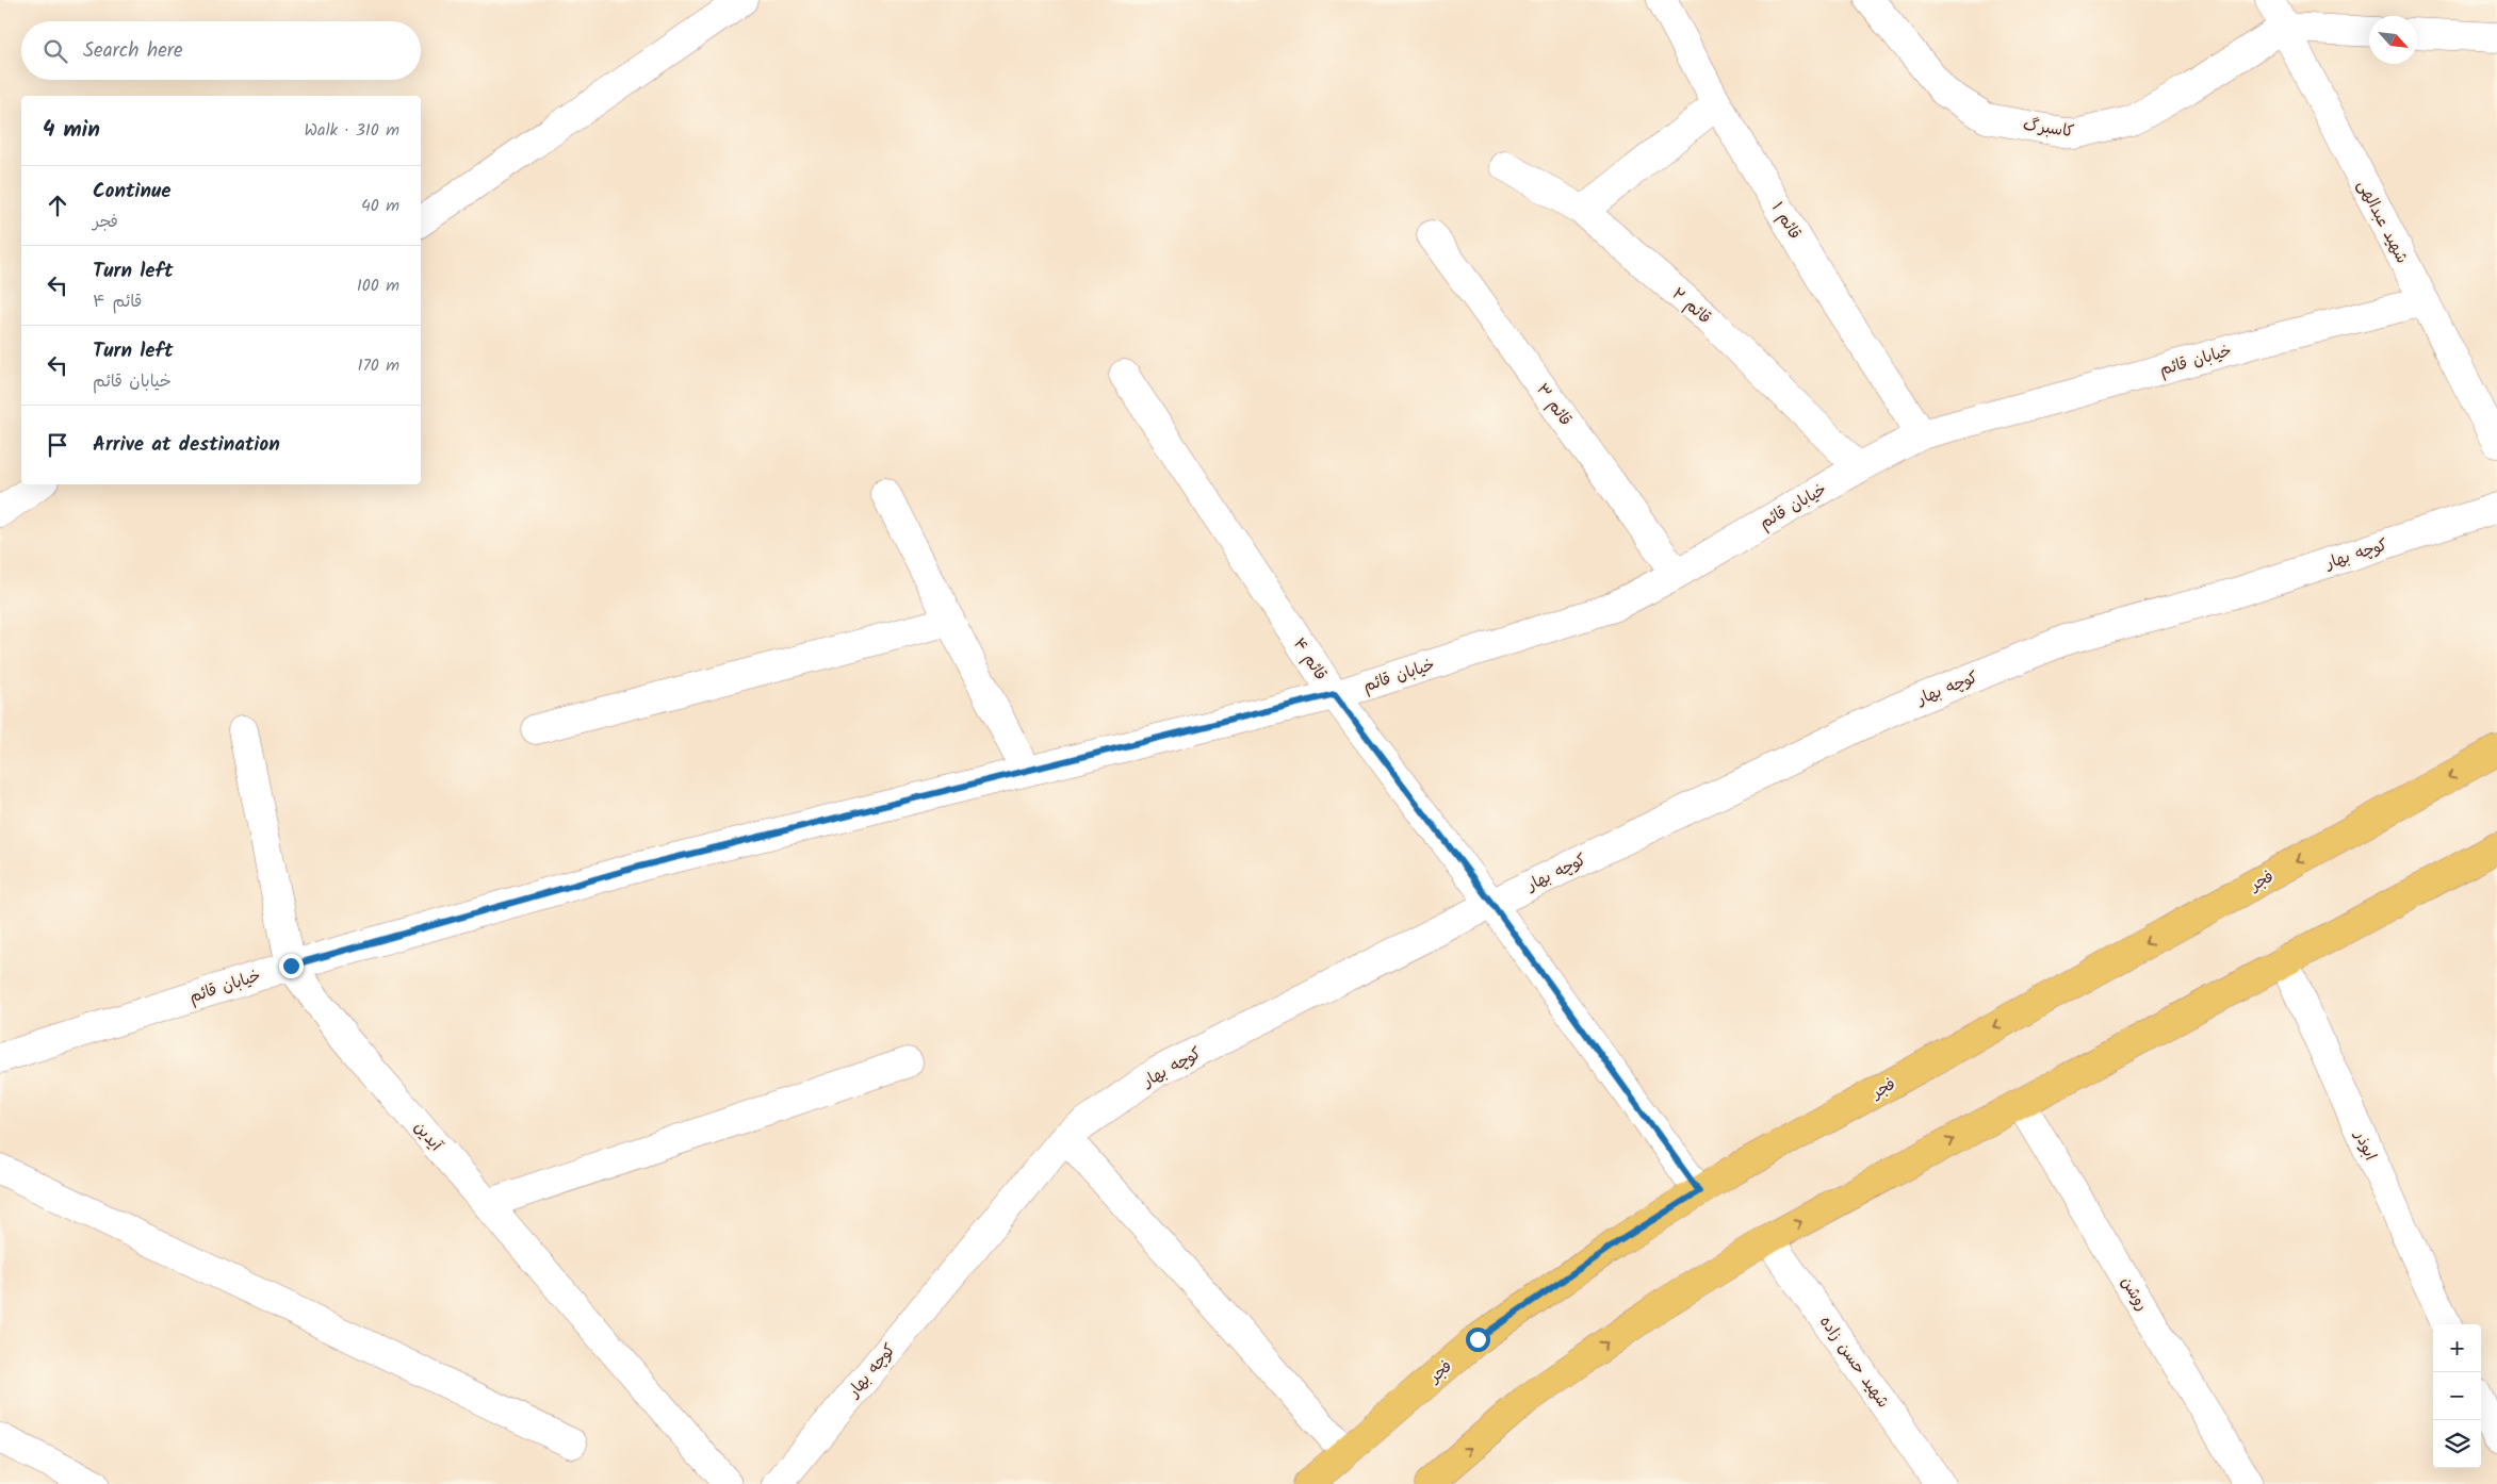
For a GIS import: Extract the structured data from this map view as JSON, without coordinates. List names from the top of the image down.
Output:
{
  "streets": {
    "main road": ["فجر"],
    "street": [
      "کاسبرگ",
      "قائم ۱",
      "شهید عبدالهی",
      "قائم ۲",
      "خیابان قائم",
      "قائم ۳",
      "کوچه بهار",
      "قائم ۴",
      "آیدین",
      "ابوذر",
      "روشن",
      "شهید حسن زاده"
    ]
  },
  "crossings": [
    ["کاسبرگ", "شهید عبدالهی"],
    ["قائم ۱", "خیابان قائم"],
    ["شهید عبدالهی", "خیابان قائم"],
    ["قائم ۲", "خیابان قائم"],
    ["خیابان قائم", "قائم ۳"],
    ["خیابان قائم", "قائم ۴"],
    ["خیابان قائم", "آیدین"],
    ["کوچه بهار", "قائم ۴"],
    ["قائم ۴", "فجر"]
  ],
  "north": "bottom right",
  "page": {
    "search": "Search here",
    "heading": ["4 min", "Walk · 310 m"],
    "list": [
      ["Continue", "فجر", "40 m"],
      ["Turn left", "قائم ۴", "100 m"],
      ["Turn left", "خیابان قائم", "170 m"],
      "Arrive at destination"
    ],
    "map_buttons": ["+", "−"]
  }
}
